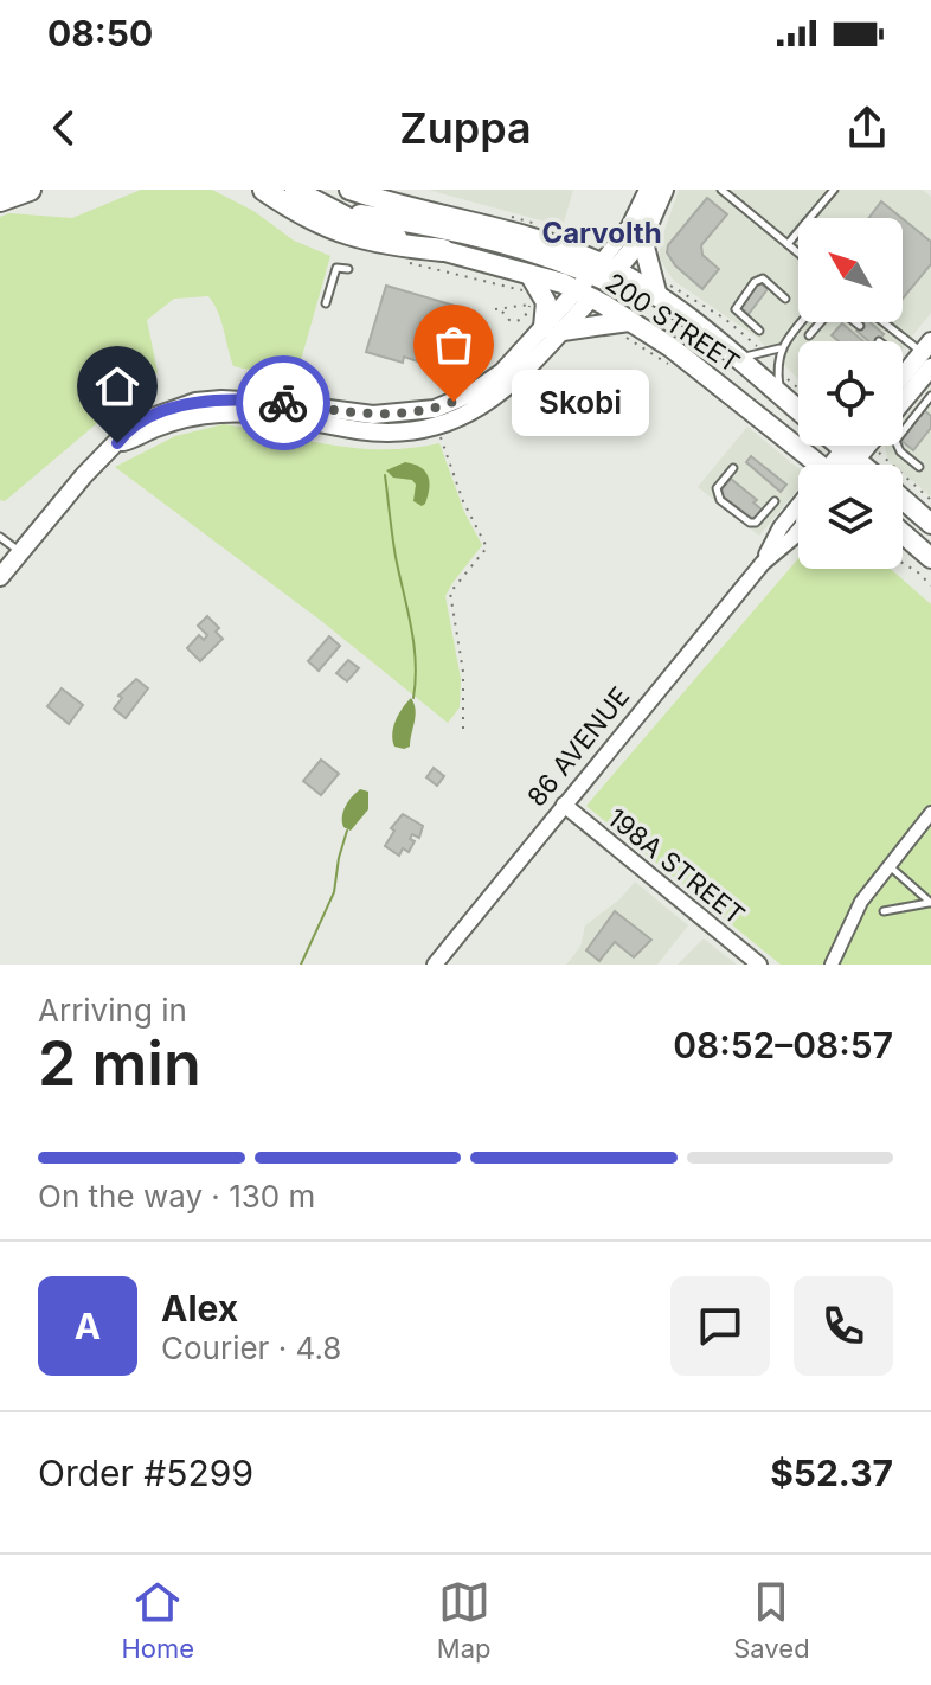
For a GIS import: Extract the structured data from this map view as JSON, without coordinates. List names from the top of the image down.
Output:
{
  "streets": {
    "main road": ["200 STREET", "86 AVENUE"],
    "street": ["198A STREET"]
  },
  "crossings": [
    ["86 AVENUE", "198A STREET"]
  ],
  "districts": ["Carvolth"],
  "places": ["Skobi"],
  "north": "top left",
  "page": {
    "status": "08:50",
    "header": "Zuppa",
    "bubble": "Skobi",
    "heading": ["2 min", "Arriving in", "08:52–08:57"],
    "panel": [
      "Alex",
      "Courier · 4.8",
      "Order #5299",
      "$52.37"
    ],
    "bar": "On the way · 130 m",
    "round": "A",
    "tabs": ["Home", "Map", "Saved"]
  }
}
